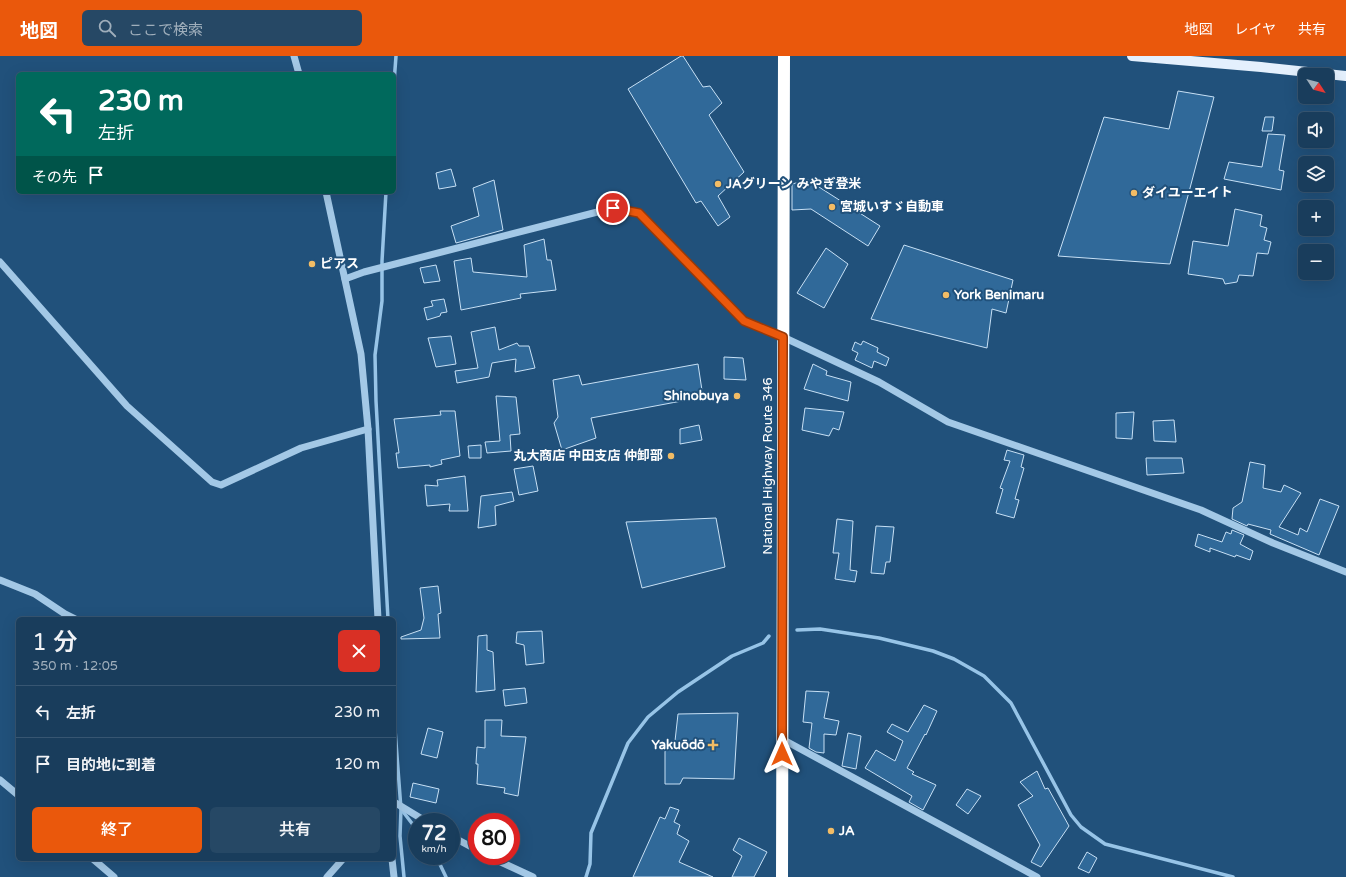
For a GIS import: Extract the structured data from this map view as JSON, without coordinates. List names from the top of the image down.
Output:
{
  "streets": {
    "highway": ["National Highway Route 346"]
  },
  "places": {
    "other": [
      "JAグリーン みやぎ登米",
      "ダイユーエイト",
      "宮城いすゞ自動車",
      "ピアス",
      "York Benimaru",
      "Shinobuya",
      "丸大商店 中田支店 仲卸部",
      "JA"
    ],
    "health": ["Yakuōdō"]
  },
  "north": "bottom right",
  "page": {
    "header": "地図",
    "search": "ここで検索",
    "nav": ["地図", "レイヤ", "共有"],
    "map_buttons": ["+", "−"],
    "turn": ["230 m", "左折"],
    "then": "その先",
    "heading": ["1 分", "350 m · 12:05"],
    "list": [
      {
        "name": "左折",
        "value": "230 m"
      },
      {
        "name": "目的地に到着",
        "value": "120 m"
      }
    ],
    "buttons": ["終了", "共有"],
    "speed": "72 km/h",
    "limit": "80"
  }
}
